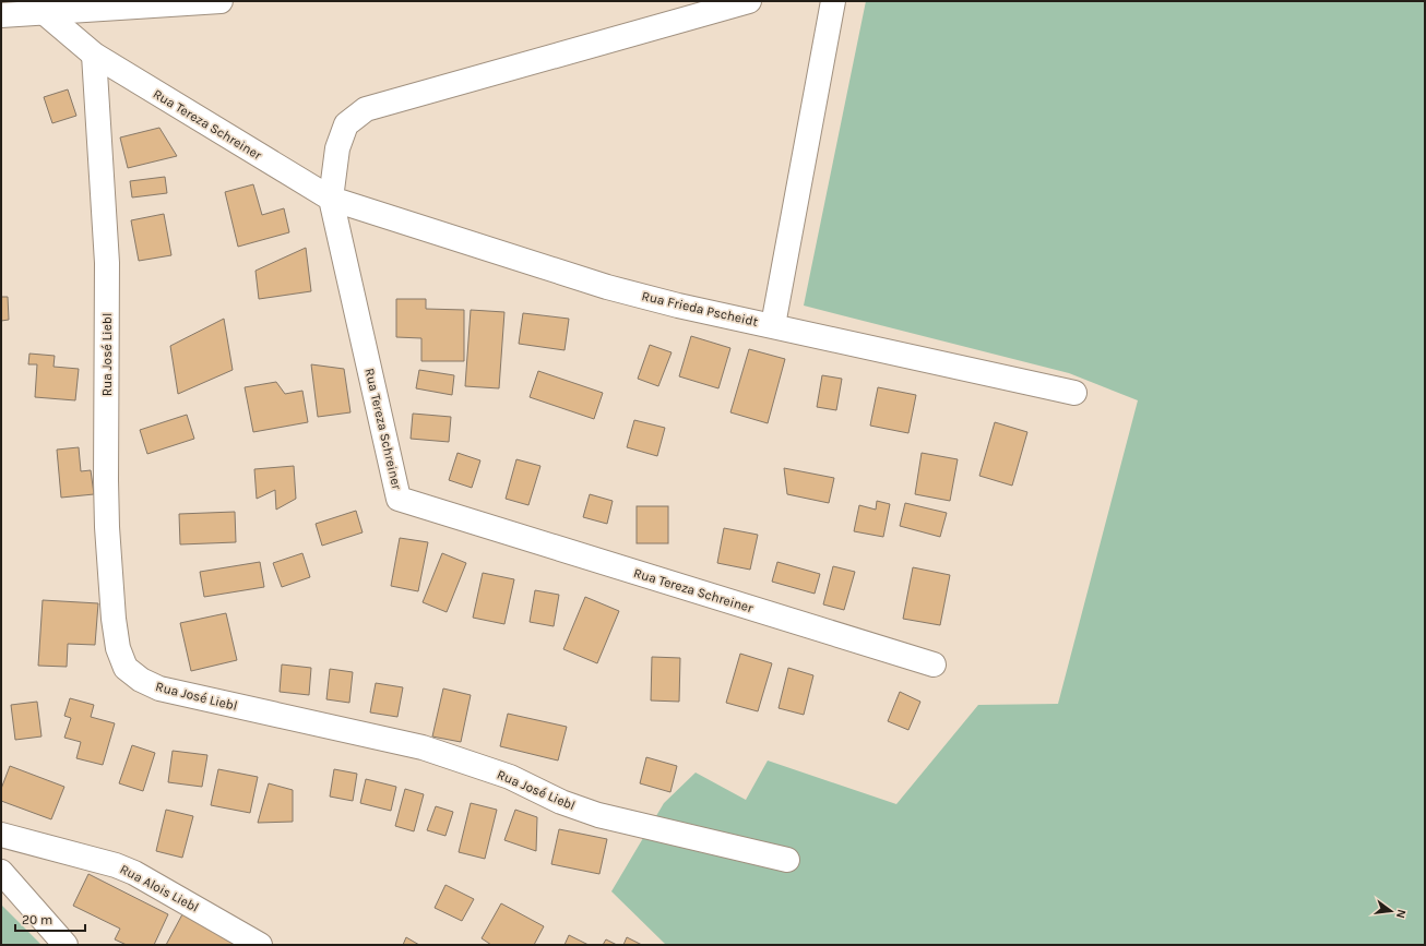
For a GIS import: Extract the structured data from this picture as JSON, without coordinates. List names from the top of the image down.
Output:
{
  "streets": {
    "street": [
      "Rua Tereza Schreiner",
      "Rua Frieda Pscheidt",
      "Rua José Liebl",
      "Rua Alois Liebl"
    ]
  },
  "crossings": [
    ["Rua Tereza Schreiner", "Rua Frieda Pscheidt"],
    ["Rua Tereza Schreiner", "Rua José Liebl"]
  ],
  "scale_bar": "20 m",
  "north": "right"
}
